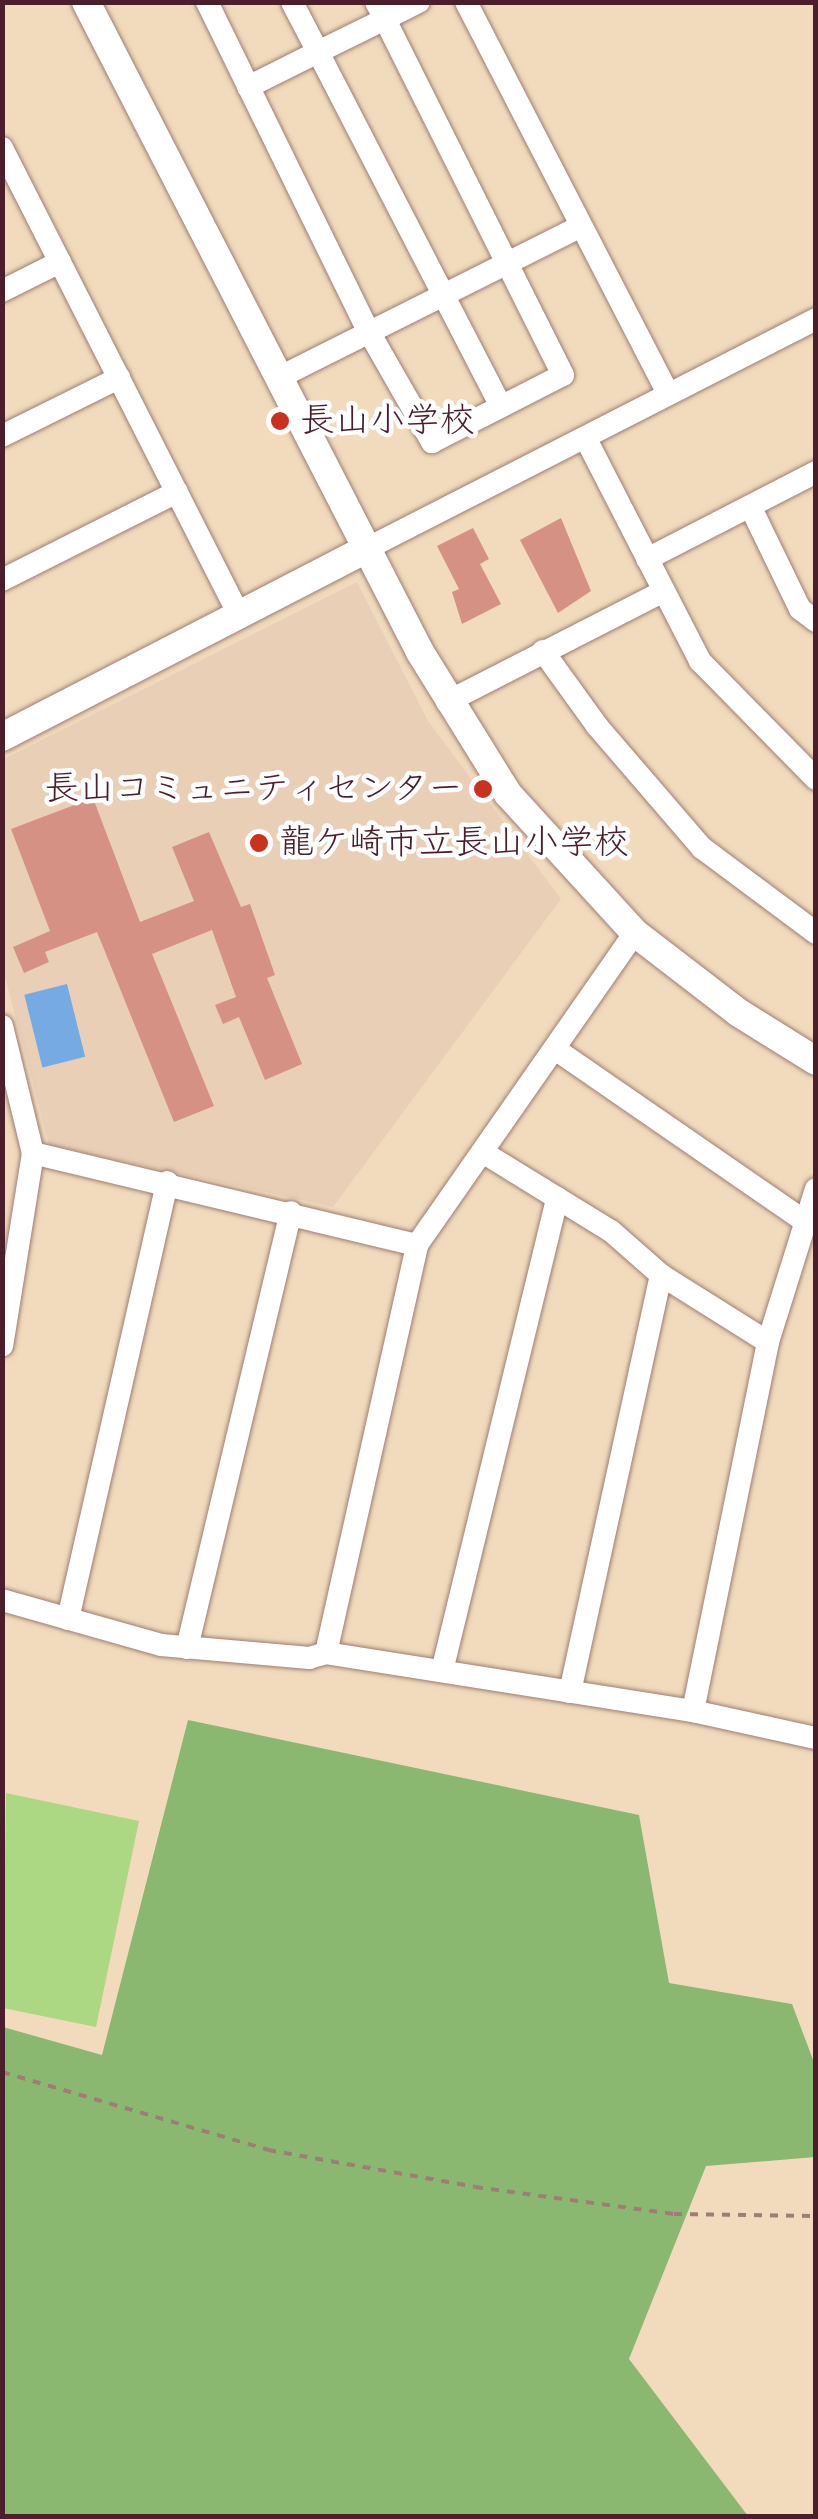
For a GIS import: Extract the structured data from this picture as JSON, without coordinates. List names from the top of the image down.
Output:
{
  "places": ["長山小学校", "長山コミュニティセンター", "龍ケ崎市立長山小学校"]
}
